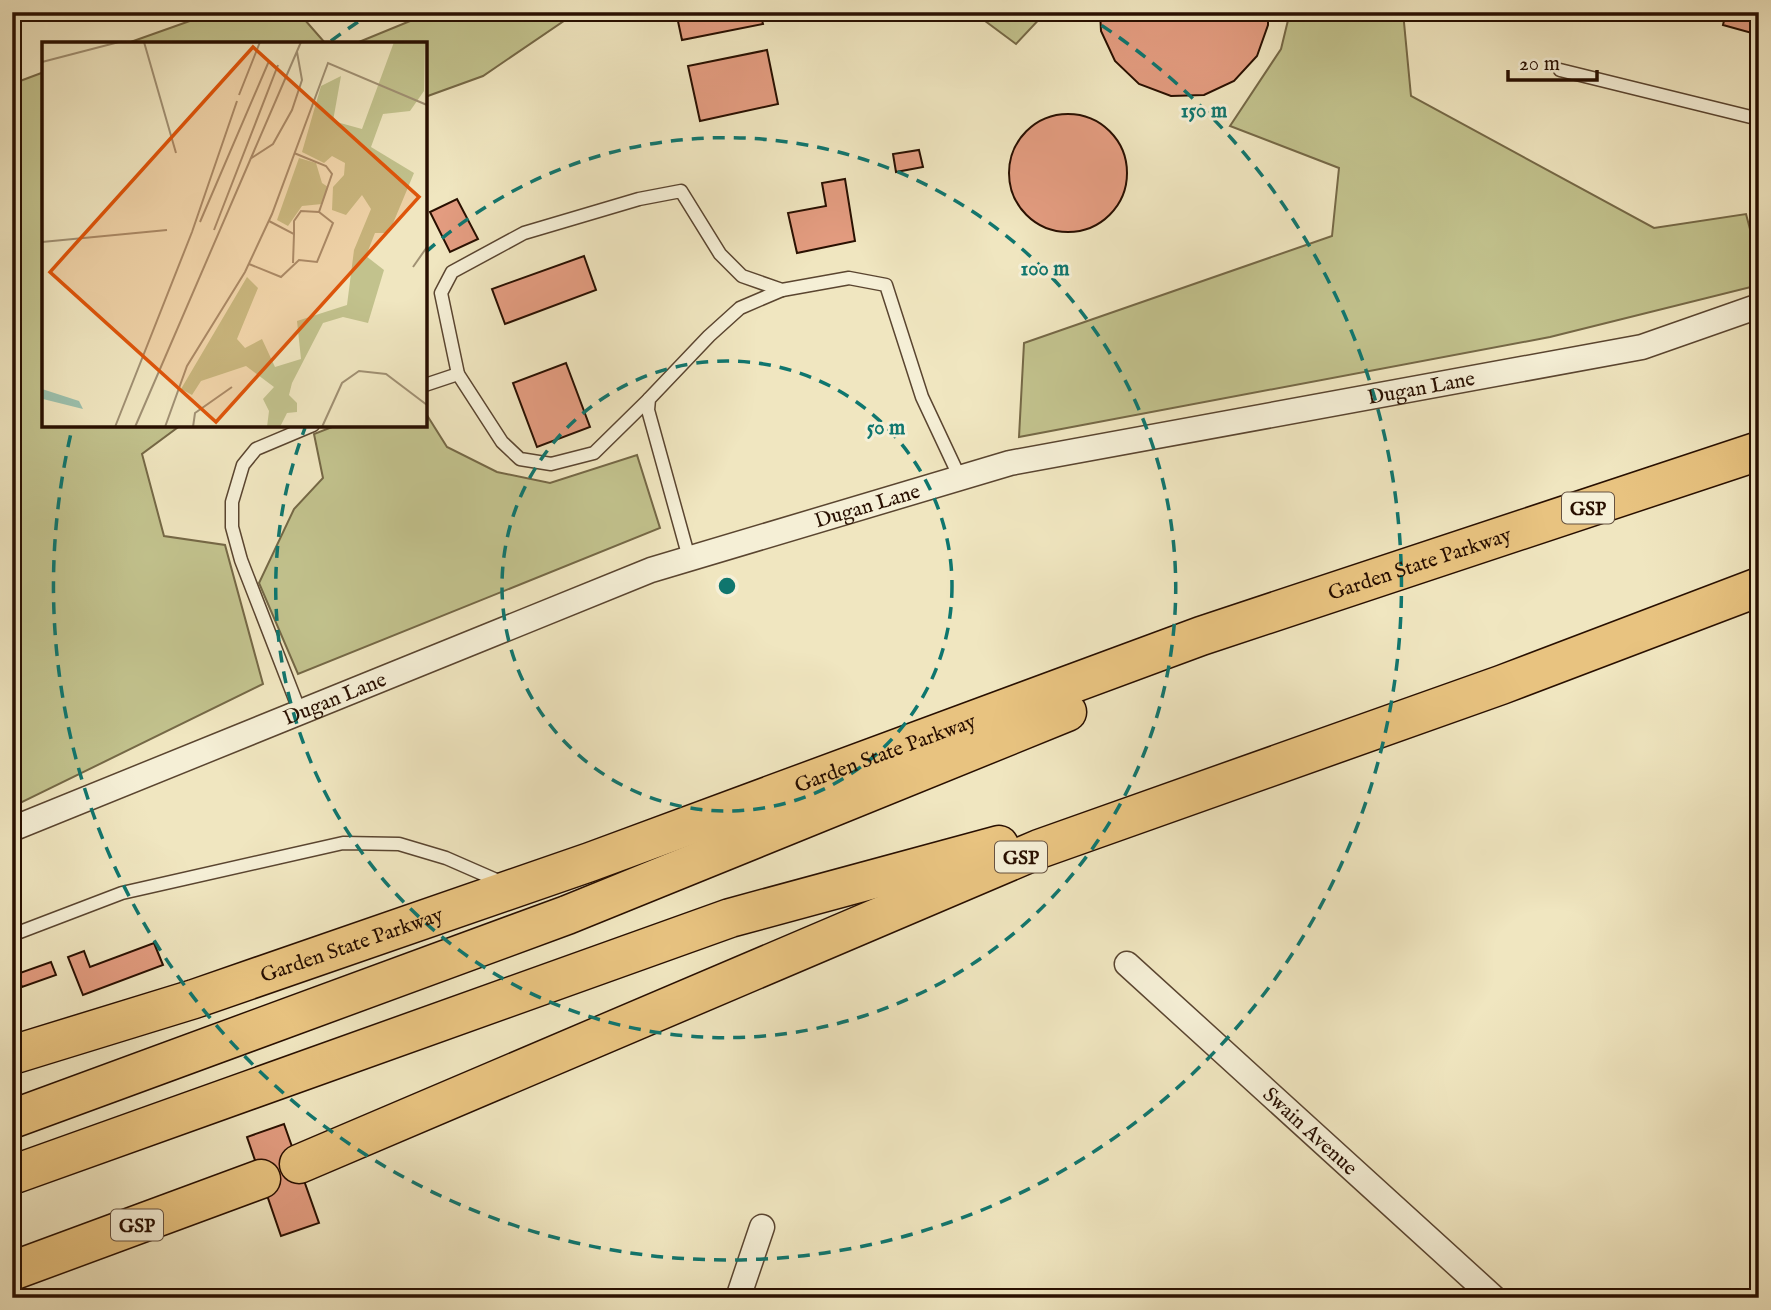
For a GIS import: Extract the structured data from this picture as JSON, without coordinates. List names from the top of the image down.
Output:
{
  "streets": {
    "highway": ["GSP", "Garden State Parkway"],
    "street": ["Dugan Lane", "Swain Avenue"]
  },
  "scale_bar": "20 m",
  "rings": ["150 m", "100 m", "50 m"]
}
